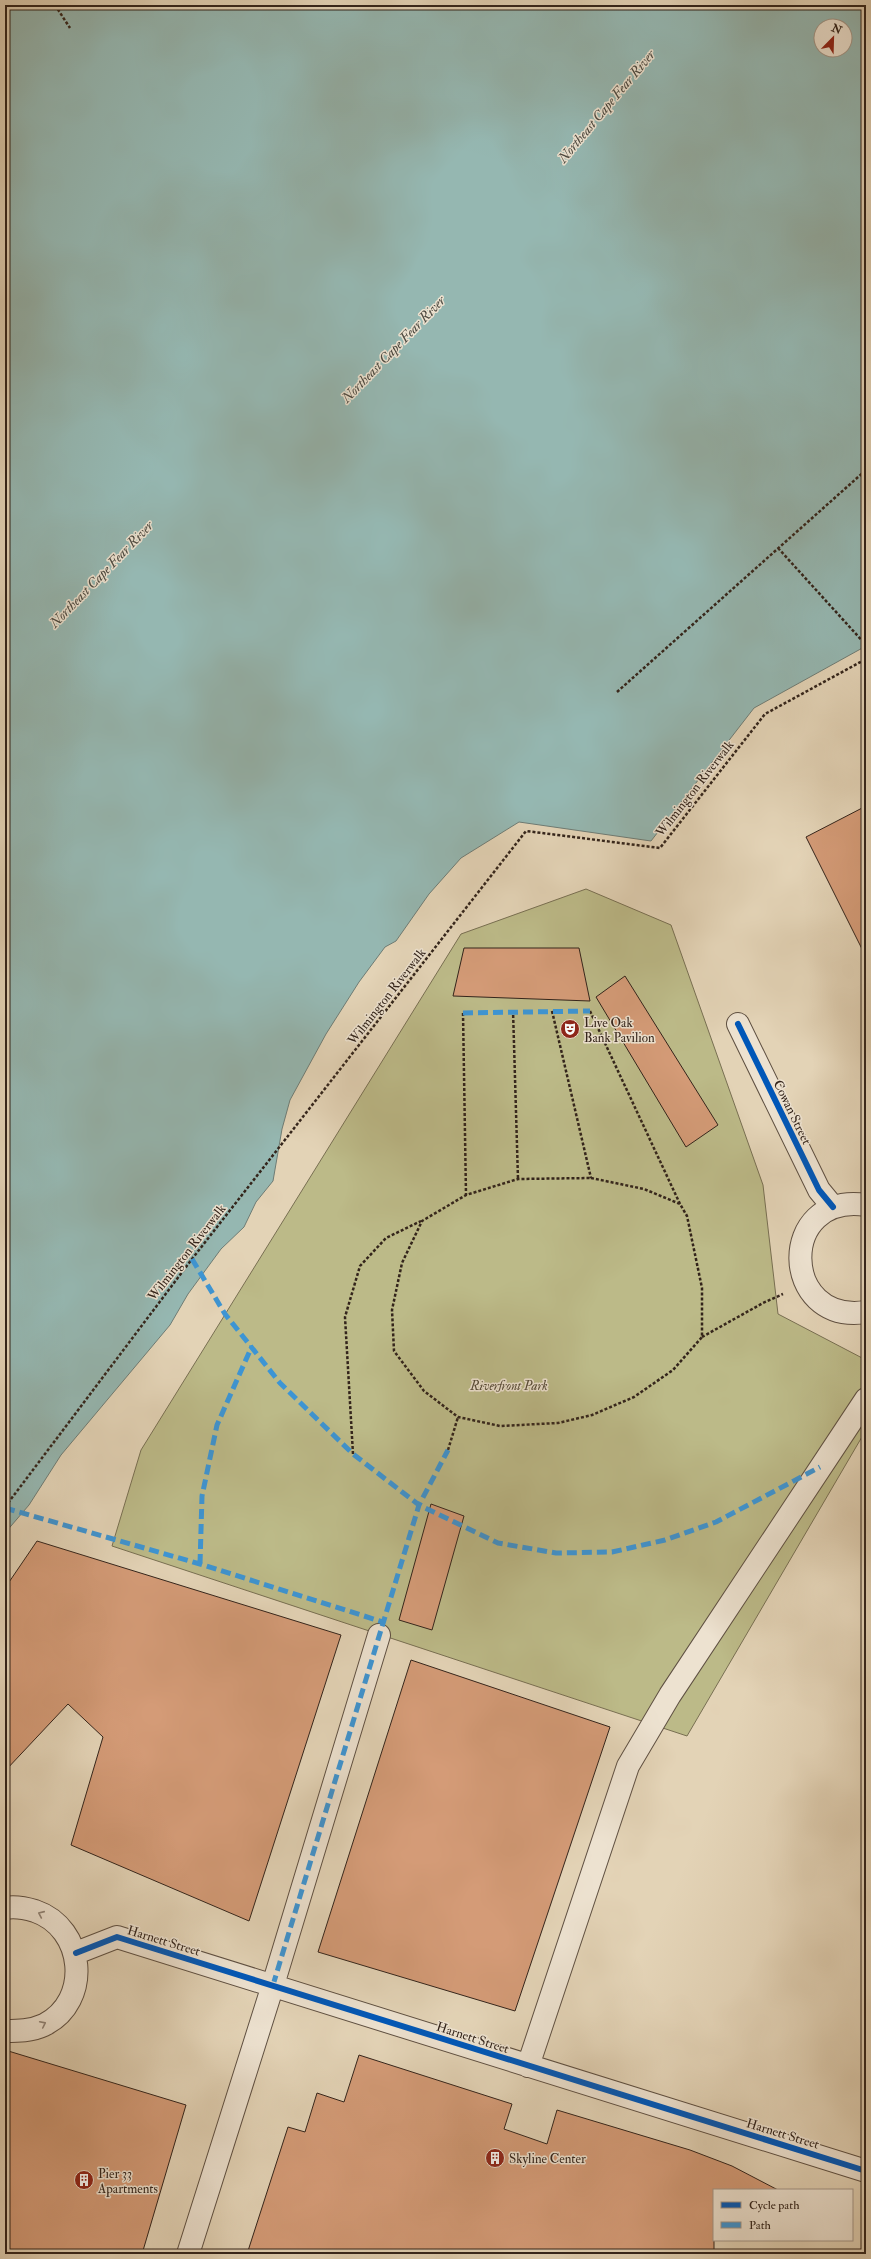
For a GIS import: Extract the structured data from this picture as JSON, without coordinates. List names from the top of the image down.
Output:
{
  "streets": {
    "street": ["Cowan Street", "Harnett Street"],
    "path": ["Wilmington Riverwalk"]
  },
  "water": ["Northeast Cape Fear River"],
  "parks": ["Riverfront Park"],
  "places": {
    "theatre": ["Live Oak Bank Pavilion"],
    "building": ["Skyline Center", "Pier 33 Apartments"]
  },
  "legend": ["Cycle path", "Path"],
  "north": "top right"
}
